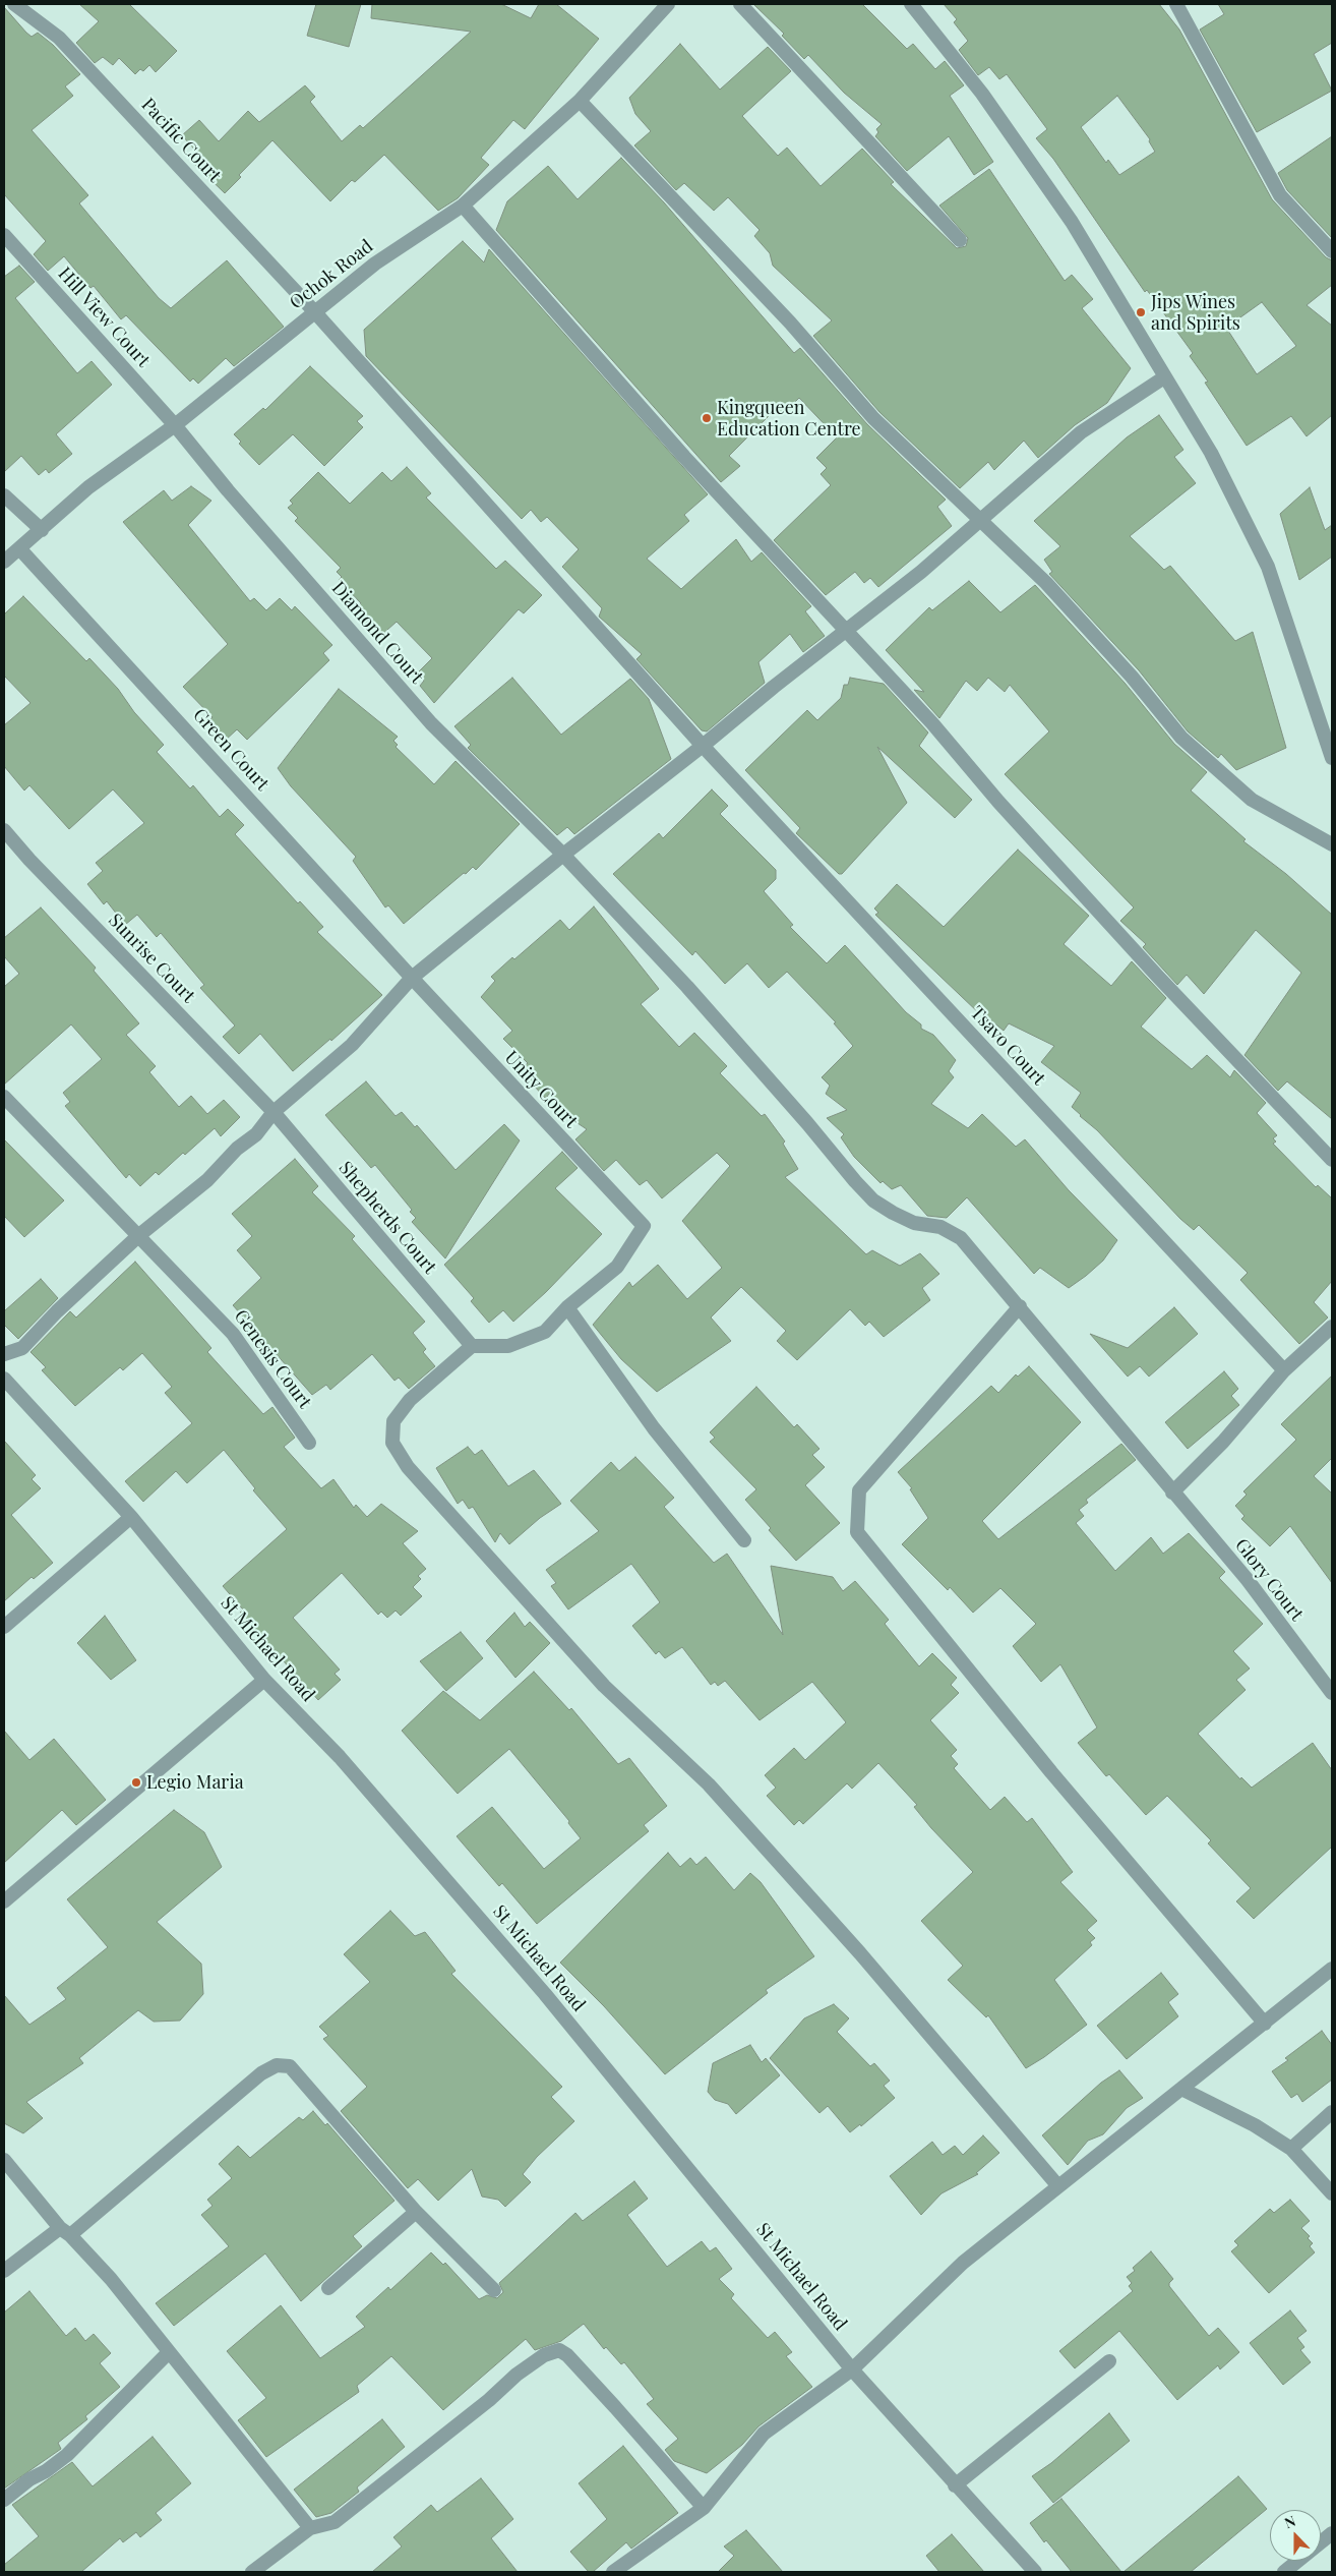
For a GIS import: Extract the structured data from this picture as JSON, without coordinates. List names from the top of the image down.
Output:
{
  "streets": {
    "street": [
      "Pacific Court",
      "Ochok Road",
      "Hill View Court",
      "Diamond Court",
      "Green Court",
      "Sunrise Court",
      "Tsavo Court",
      "Unity Court",
      "Shepherds Court",
      "Genesis Court",
      "Glory Court",
      "St Michael Road"
    ]
  },
  "crossings": [
    ["Pacific Court", "Ochok Road"],
    ["Pacific Court", "Tsavo Court"],
    ["Ochok Road", "Hill View Court"],
    ["Ochok Road", "Diamond Court"],
    ["Ochok Road", "Green Court"],
    ["Hill View Court", "Diamond Court"],
    ["Diamond Court", "Glory Court"],
    ["Green Court", "Unity Court"],
    ["Sunrise Court", "Shepherds Court"]
  ],
  "places": ["Jips Wines and Spirits", "Kingqueen Education Centre", "Legio Maria"],
  "north": "top"
}
